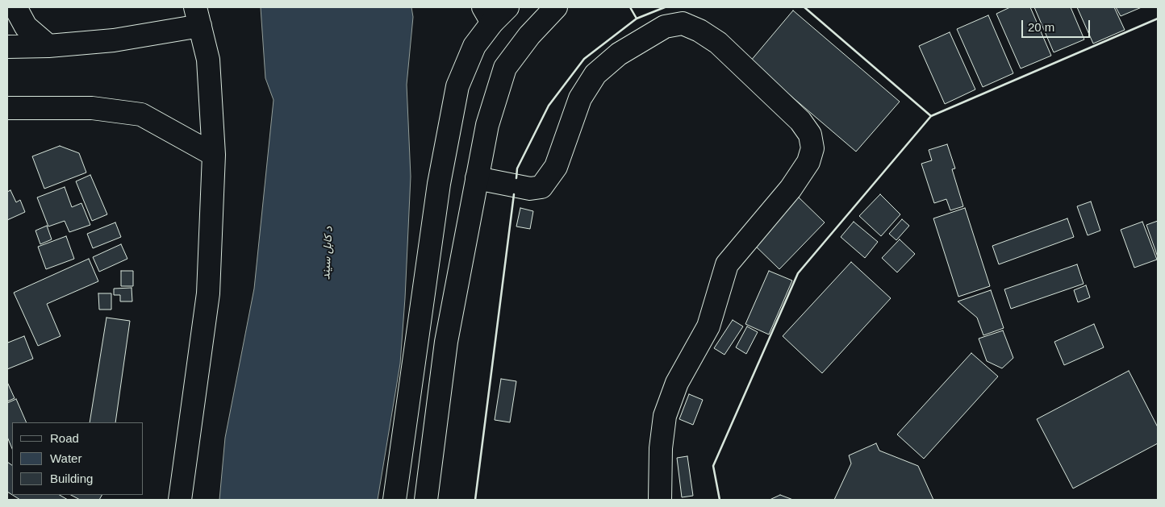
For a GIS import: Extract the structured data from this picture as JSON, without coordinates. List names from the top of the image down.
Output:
{
  "water": ["د کابل سيند"],
  "legend": ["Road", "Water", "Building"],
  "scale_bar": "20 m"
}
